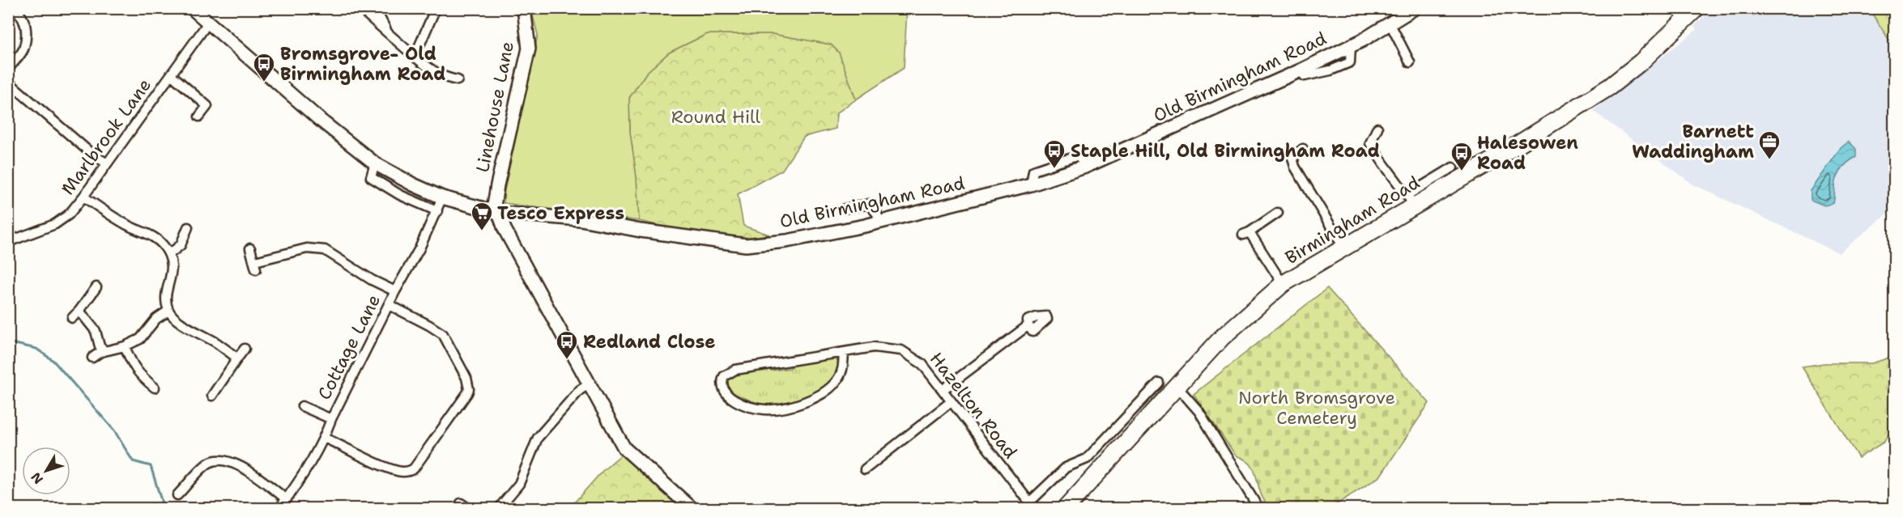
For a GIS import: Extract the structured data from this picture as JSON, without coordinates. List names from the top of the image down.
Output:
{
  "streets": {
    "highway": ["Birmingham Road"],
    "main road": ["Old Birmingham Road", "Linehouse Lane"],
    "street": ["Marlbrook Lane", "Cottage Lane", "Hazelton Road"]
  },
  "crossings": [
    ["Old Birmingham Road", "Linehouse Lane"],
    ["Old Birmingham Road", "Marlbrook Lane"],
    ["Old Birmingham Road", "Cottage Lane"]
  ],
  "parks": ["Round Hill", "North Bromsgrove Cemetery"],
  "places": {
    "bus stop": [
      "Bromsgrove- Old Birmingham Road",
      "Staple Hill, Old Birmingham Road",
      "Halesowen Road",
      "Redland Close"
    ],
    "office": ["Barnett Waddingham"],
    "supermarket": ["Tesco Express"]
  },
  "north": "bottom left"
}
